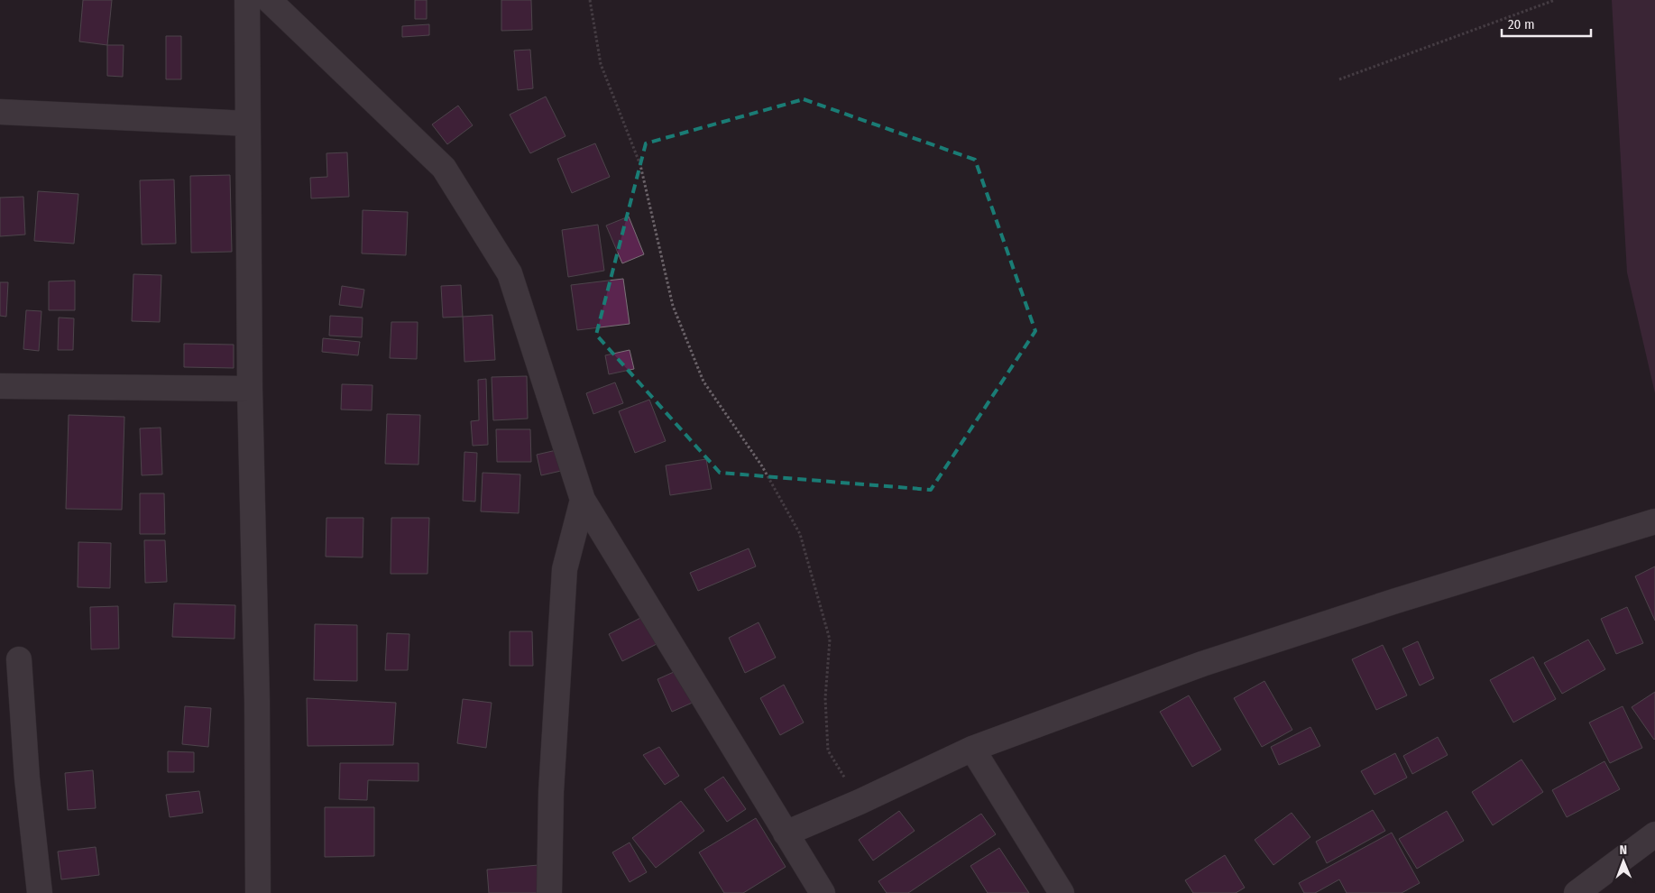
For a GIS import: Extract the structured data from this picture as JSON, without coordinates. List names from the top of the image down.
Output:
{
  "scale_bar": "20 m",
  "north": "top"
}
